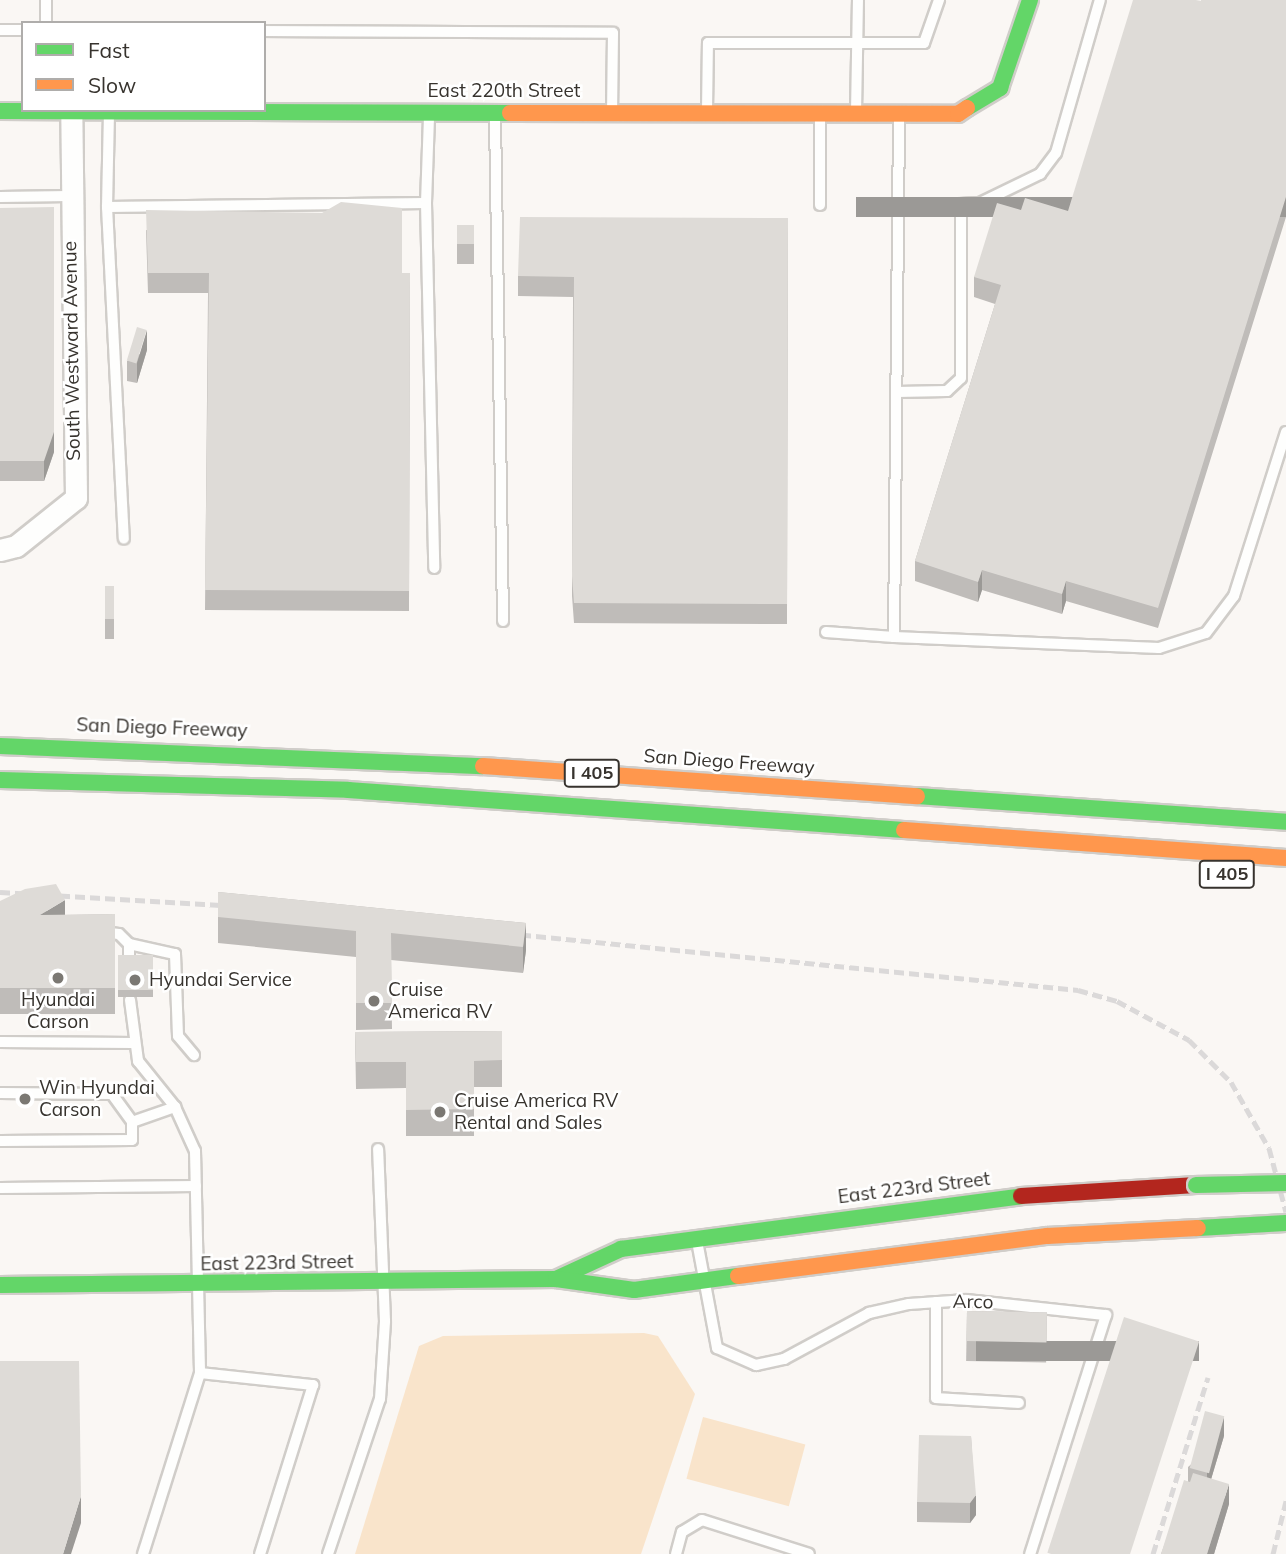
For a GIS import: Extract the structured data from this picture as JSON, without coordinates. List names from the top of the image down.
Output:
{
  "streets": {
    "main road": [
      "East 220th Street",
      "San Diego Freeway",
      "I 405",
      "East 223rd Street"
    ],
    "street": ["South Westward Avenue"],
    "lane": ["Arco"]
  },
  "crossings": [
    ["East 223rd Street", "Arco"]
  ],
  "places": [
    "Hyundai Carson",
    "Hyundai Service",
    "Cruise America RV",
    "Win Hyundai Carson",
    "Cruise America RV Rental and Sales"
  ],
  "legend": ["Fast", "Slow"]
}
